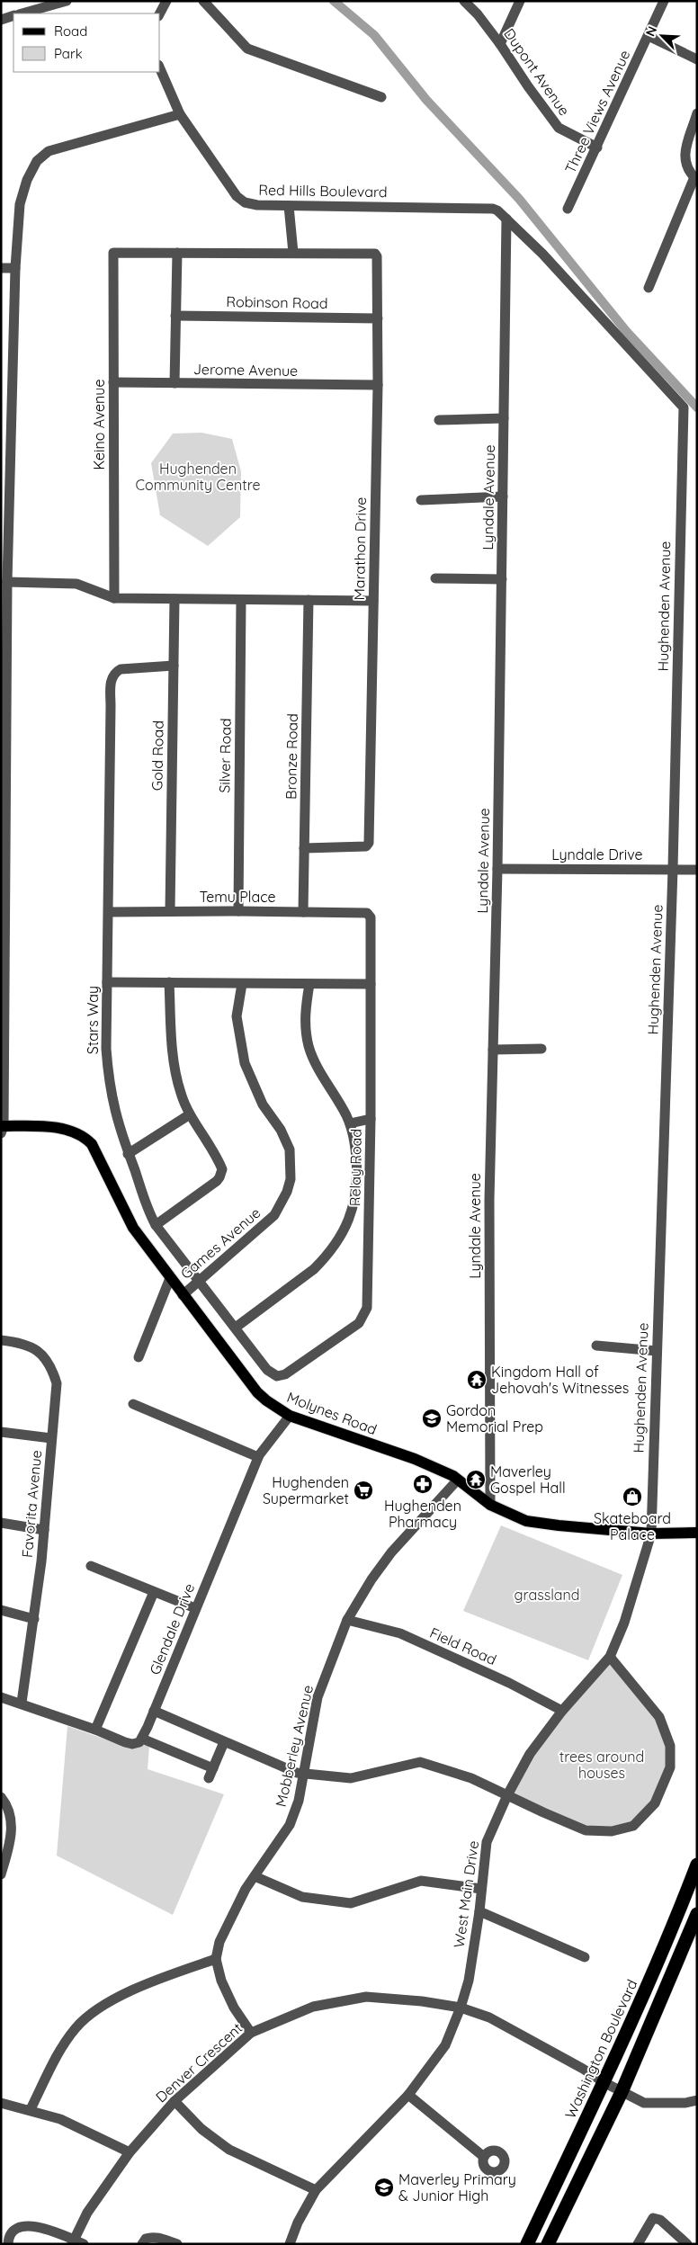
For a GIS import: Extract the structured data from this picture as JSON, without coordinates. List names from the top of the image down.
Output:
{
  "streets": {
    "highway": ["Washington Boulevard"],
    "main road": ["Molynes Road"],
    "street": [
      "Dupont Avenue",
      "Three Views Avenue",
      "Red Hills Boulevard",
      "Robinson Road",
      "Jerome Avenue",
      "Keino Avenue",
      "Lyndale Avenue",
      "Marathon Drive",
      "Hughenden Avenue",
      "Gold Road",
      "Silver Road",
      "Bronze Road",
      "Lyndale Drive",
      "Temu Place",
      "Stars Way",
      "Relay Road",
      "Games Avenue",
      "Favorita Avenue",
      "Glendale Drive",
      "Field Road",
      "Mobberley Avenue",
      "West Main Drive",
      "Denver Crescent"
    ]
  },
  "crossings": [
    ["Dupont Avenue", "Three Views Avenue"],
    ["Red Hills Boulevard", "Lyndale Avenue"],
    ["Red Hills Boulevard", "Hughenden Avenue"],
    ["Robinson Road", "Marathon Drive"],
    ["Jerome Avenue", "Keino Avenue"],
    ["Jerome Avenue", "Marathon Drive"],
    ["Keino Avenue", "Marathon Drive"],
    ["Lyndale Avenue", "Hughenden Avenue"],
    ["Lyndale Avenue", "Lyndale Drive"],
    ["Lyndale Avenue", "Molynes Road"],
    ["Marathon Drive", "Bronze Road"],
    ["Hughenden Avenue", "Lyndale Drive"],
    ["Hughenden Avenue", "Molynes Road"],
    ["Hughenden Avenue", "West Main Drive"],
    ["Gold Road", "Temu Place"],
    ["Gold Road", "Stars Way"],
    ["Silver Road", "Temu Place"],
    ["Bronze Road", "Temu Place"],
    ["Temu Place", "Stars Way"],
    ["Temu Place", "Relay Road"],
    ["Stars Way", "Relay Road"],
    ["Stars Way", "Games Avenue"],
    ["Games Avenue", "Molynes Road"],
    ["Molynes Road", "Glendale Drive"],
    ["Molynes Road", "Mobberley Avenue"],
    ["Molynes Road", "West Main Drive"],
    ["Field Road", "Mobberley Avenue"],
    ["Field Road", "West Main Drive"],
    ["Mobberley Avenue", "Denver Crescent"],
    ["West Main Drive", "Denver Crescent"],
    ["Washington Boulevard", "Denver Crescent"]
  ],
  "parks": ["Hughenden Community Centre", "grassland", "trees around houses"],
  "places": {
    "temple": ["Kingdom Hall of Jehovah's Witnesses", "Maverley Gospel Hall"],
    "school or university": ["Gordon Memorial Prep", "Maverley Primary & Junior High"],
    "pharmacy": ["Hughenden Pharmacy"],
    "supermarket": ["Hughenden Supermarket"],
    "shop": ["Skateboard Palace"]
  },
  "legend": ["Road", "Park"],
  "north": "top left"
}
